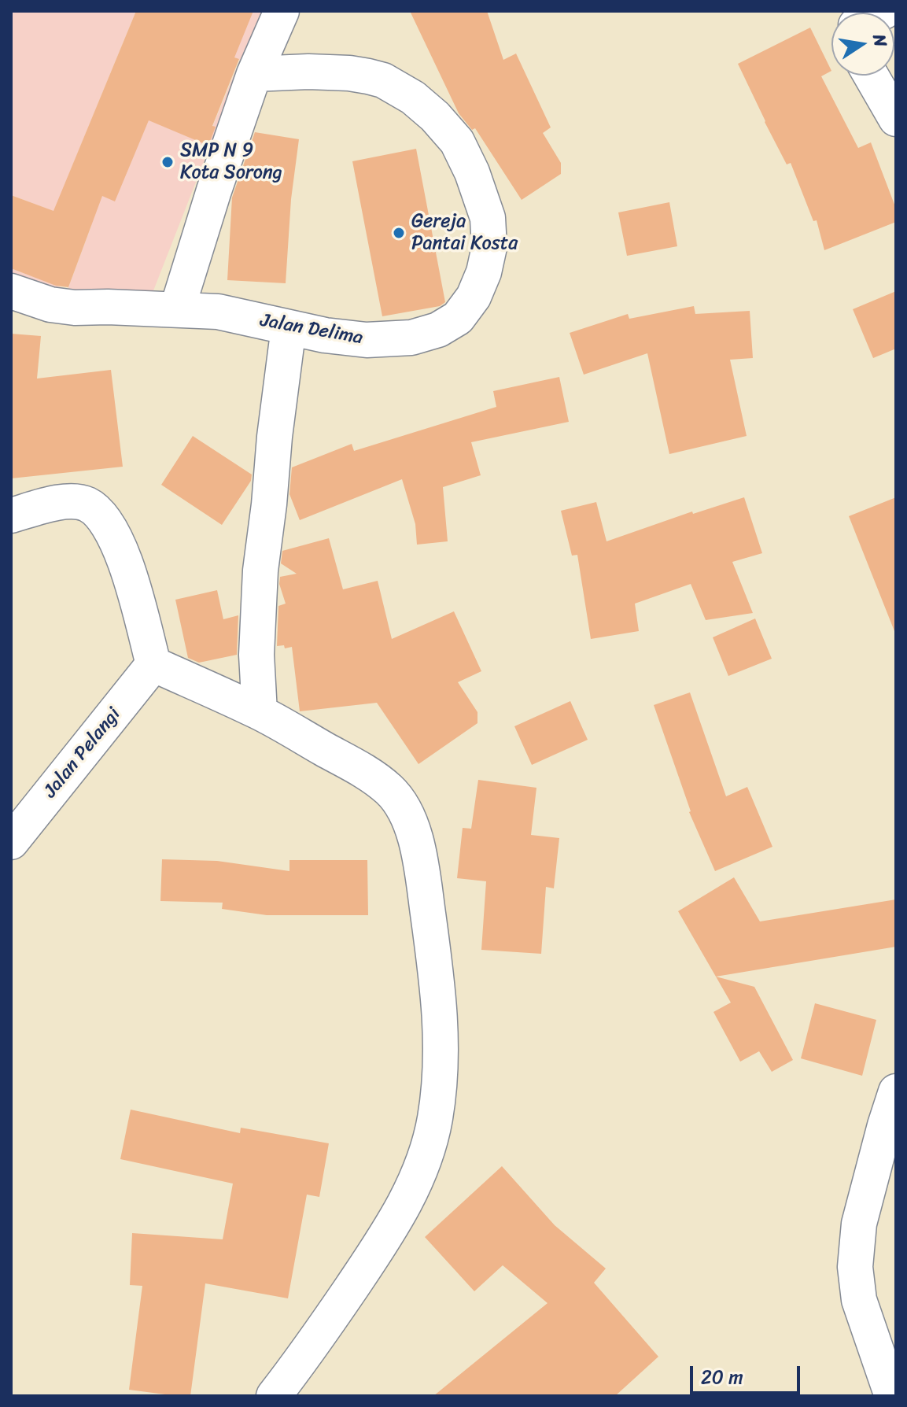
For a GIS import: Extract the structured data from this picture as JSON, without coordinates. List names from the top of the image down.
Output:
{
  "streets": {
    "street": ["Jalan Delima", "Jalan Pelangi"]
  },
  "places": ["SMP N 9 Kota Sorong", "Gereja Pantai Kosta"],
  "scale_bar": "20 m",
  "north": "right"
}
